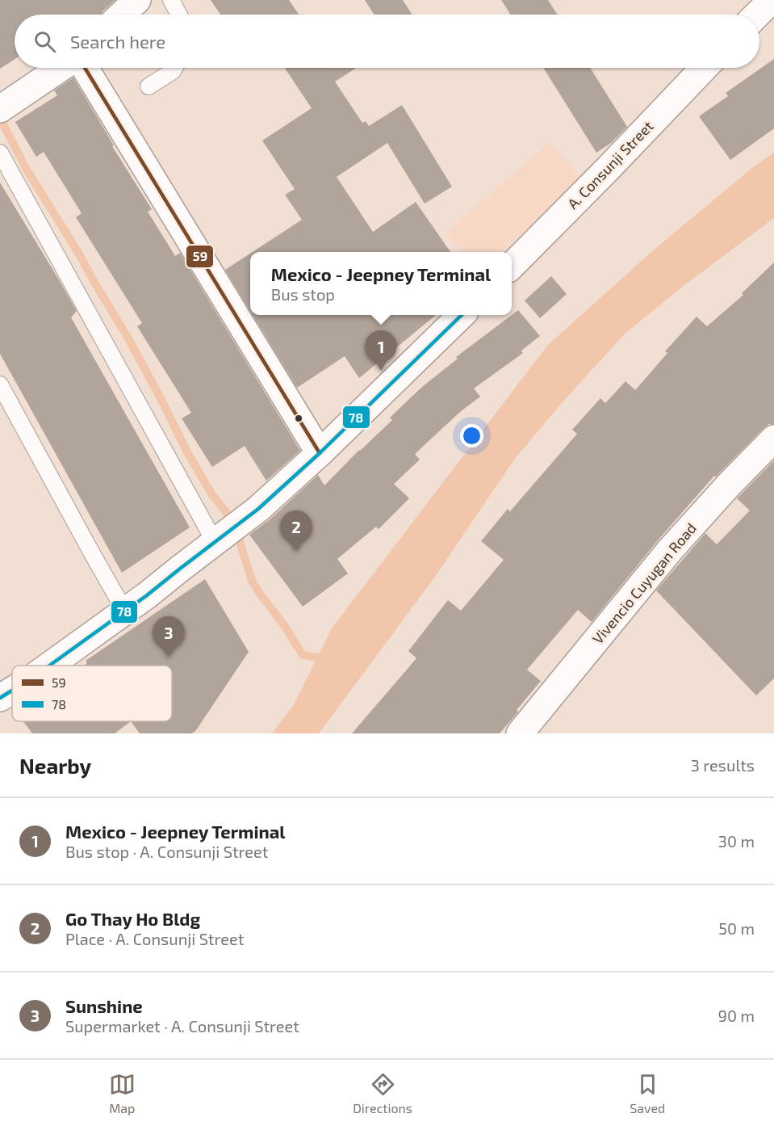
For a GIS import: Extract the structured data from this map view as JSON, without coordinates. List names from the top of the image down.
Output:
{
  "streets": {
    "main road": ["A. Consunji Street", "Vivencio Cuyugan Road"]
  },
  "lines": ["transit line 59", "transit line 78"],
  "legend": ["59", "78"],
  "page": {
    "search": "Search here",
    "popup": ["Mexico - Jeepney Terminal", "Bus stop"],
    "pins": ["1", "2", "3"],
    "heading": ["Nearby", "3 results"],
    "list": [
      {
        "mark": "1",
        "name": "Mexico - Jeepney Terminal",
        "note": "Bus stop · A. Consunji Street",
        "value": "30 m"
      },
      {
        "mark": "2",
        "name": "Go Thay Ho Bldg",
        "note": "Place · A. Consunji Street",
        "value": "50 m"
      },
      {
        "mark": "3",
        "name": "Sunshine",
        "note": "Supermarket · A. Consunji Street",
        "value": "90 m"
      }
    ],
    "nav": ["Map", "Directions", "Saved"]
  }
}
